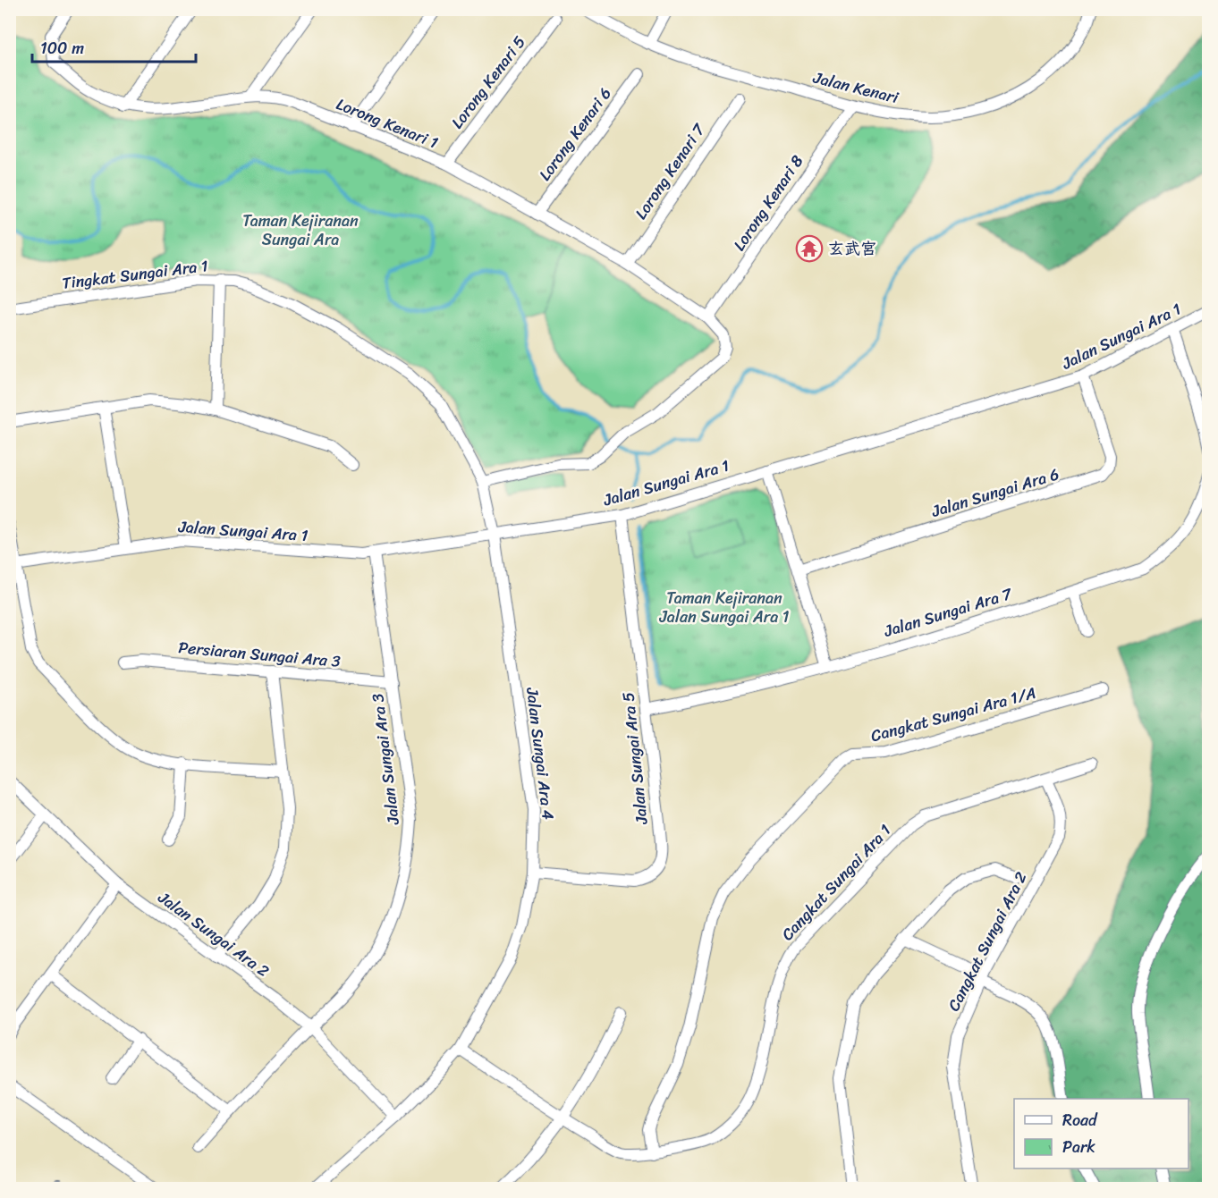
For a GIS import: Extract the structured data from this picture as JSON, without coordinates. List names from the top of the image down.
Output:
{
  "streets": {
    "street": [
      "Lorong Kenari 5",
      "Jalan Kenari",
      "Lorong Kenari 1",
      "Lorong Kenari 6",
      "Lorong Kenari 7",
      "Lorong Kenari 8",
      "Tingkat Sungai Ara 1",
      "Jalan Sungai Ara 1",
      "Jalan Sungai Ara 6",
      "Jalan Sungai Ara 7",
      "Persiaran Sungai Ara 3",
      "Cangkat Sungai Ara 1/A",
      "Jalan Sungai Ara 4",
      "Jalan Sungai Ara 5",
      "Jalan Sungai Ara 3",
      "Cangkat Sungai Ara 1",
      "Jalan Sungai Ara 2",
      "Cangkat Sungai Ara 2"
    ]
  },
  "crossings": [
    ["Lorong Kenari 5", "Lorong Kenari 1"],
    ["Jalan Kenari", "Lorong Kenari 8"],
    ["Lorong Kenari 1", "Lorong Kenari 6"],
    ["Lorong Kenari 1", "Lorong Kenari 7"],
    ["Lorong Kenari 1", "Lorong Kenari 8"],
    ["Lorong Kenari 1", "Tingkat Sungai Ara 1"],
    ["Tingkat Sungai Ara 1", "Jalan Sungai Ara 1"],
    ["Tingkat Sungai Ara 1", "Jalan Sungai Ara 4"],
    ["Jalan Sungai Ara 1", "Jalan Sungai Ara 6"],
    ["Jalan Sungai Ara 1", "Jalan Sungai Ara 4"],
    ["Jalan Sungai Ara 1", "Jalan Sungai Ara 5"],
    ["Jalan Sungai Ara 1", "Jalan Sungai Ara 3"],
    ["Jalan Sungai Ara 7", "Jalan Sungai Ara 5"],
    ["Persiaran Sungai Ara 3", "Jalan Sungai Ara 3"],
    ["Cangkat Sungai Ara 1/A", "Cangkat Sungai Ara 1"],
    ["Jalan Sungai Ara 4", "Jalan Sungai Ara 5"],
    ["Jalan Sungai Ara 4", "Cangkat Sungai Ara 1"],
    ["Jalan Sungai Ara 4", "Jalan Sungai Ara 2"],
    ["Jalan Sungai Ara 3", "Jalan Sungai Ara 2"],
    ["Cangkat Sungai Ara 1", "Cangkat Sungai Ara 2"]
  ],
  "parks": ["Taman Kejiranan Sungai Ara", "Taman Kejiranan Jalan Sungai Ara 1"],
  "places": {
    "temple": ["玄武宫"]
  },
  "legend": ["Road", "Park"],
  "scale_bar": "100 m"
}
